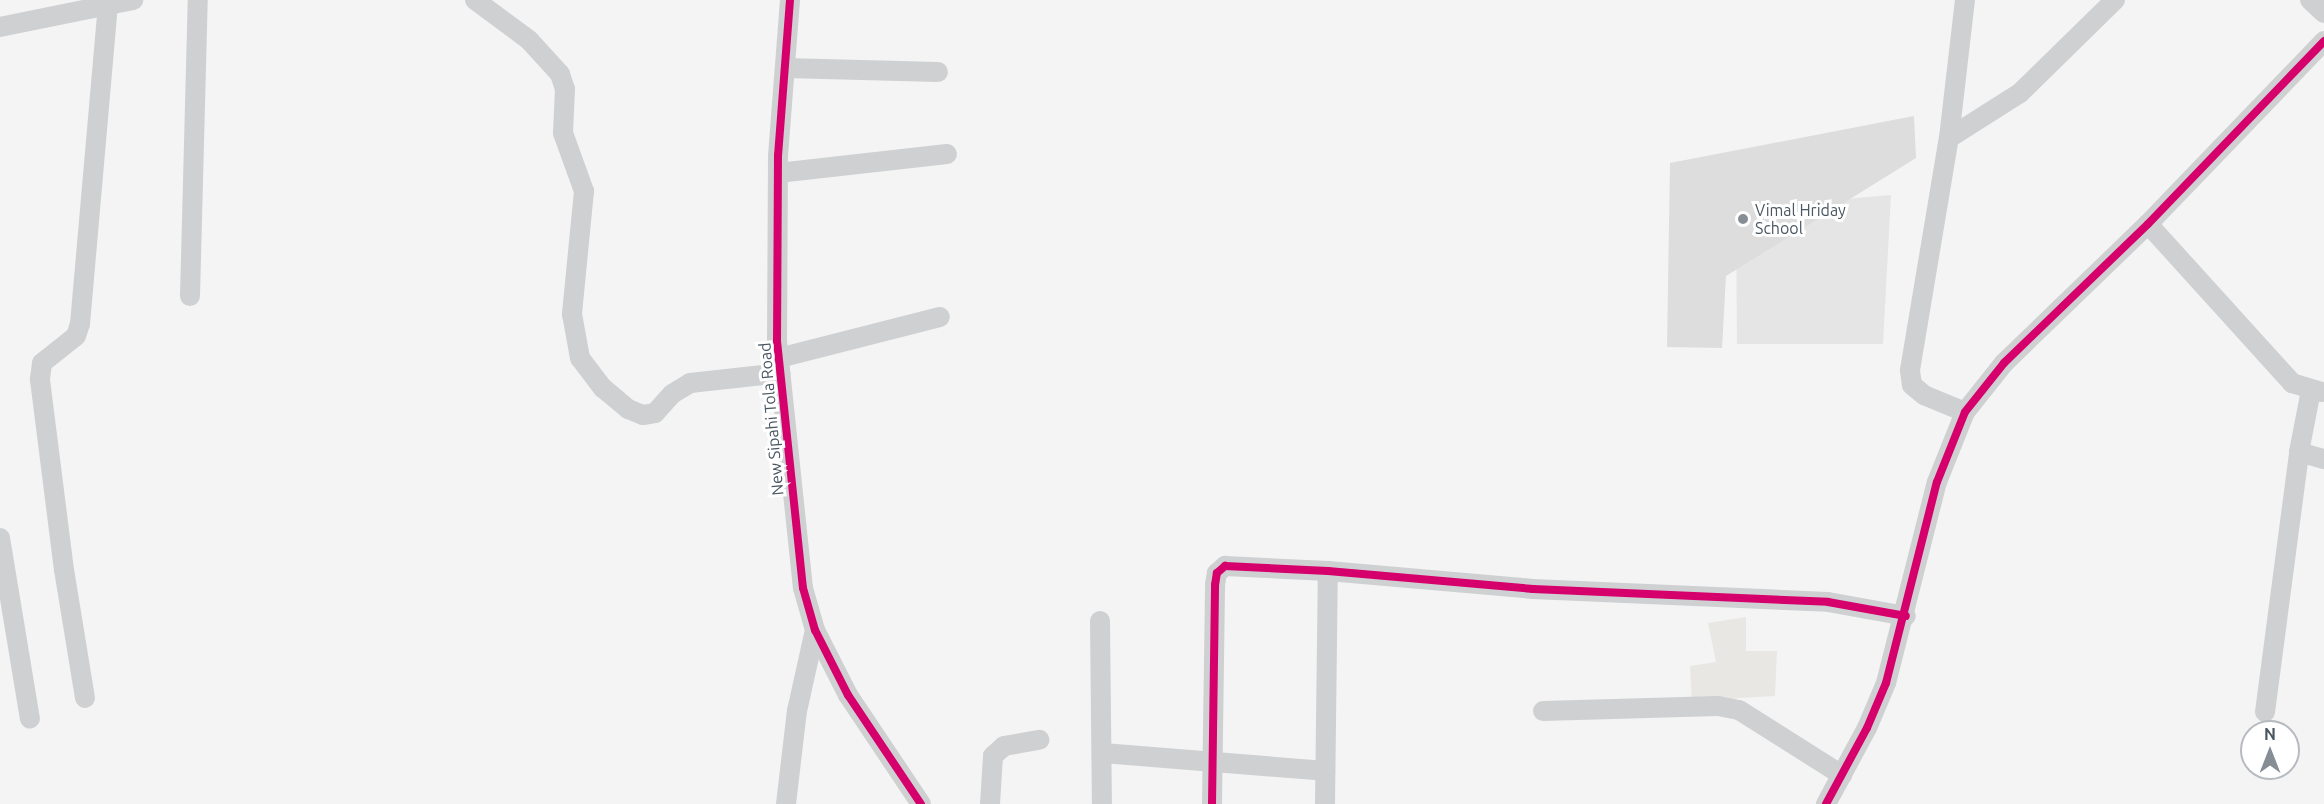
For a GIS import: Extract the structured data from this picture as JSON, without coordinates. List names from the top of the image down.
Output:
{
  "streets": {
    "street": ["New Sipahi Tola Road"]
  },
  "places": ["Vimal Hriday School"],
  "north": "top"
}
